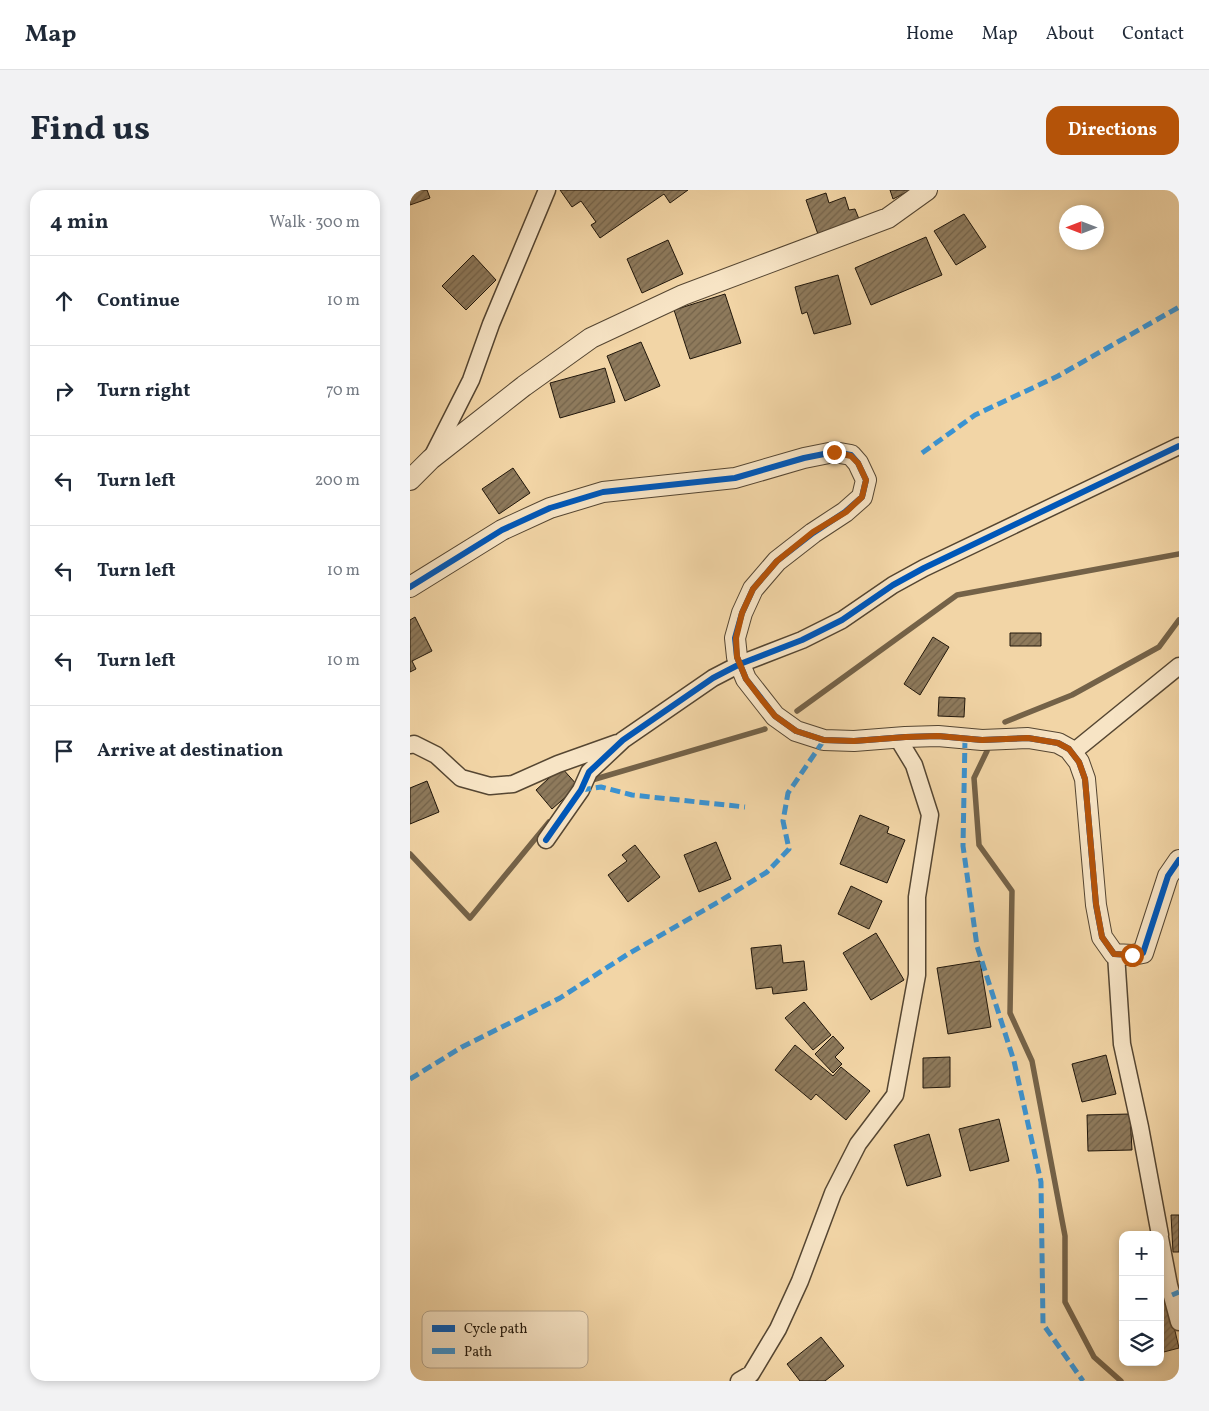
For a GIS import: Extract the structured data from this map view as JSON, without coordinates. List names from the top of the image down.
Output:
{
  "legend": ["Cycle path", "Path"],
  "north": "left",
  "page": {
    "header": "Map",
    "nav": [
      "Home",
      "Map",
      "About",
      "Contact"
    ],
    "title": "Find us",
    "buttons": "Directions",
    "heading": ["4 min", "Walk · 300 m"],
    "list": [
      ["Continue", "10 m"],
      ["Turn right", "70 m"],
      ["Turn left", "200 m"],
      ["Turn left", "10 m"],
      ["Turn left", "10 m"],
      "Arrive at destination"
    ],
    "map_buttons": ["+", "−"]
  }
}
